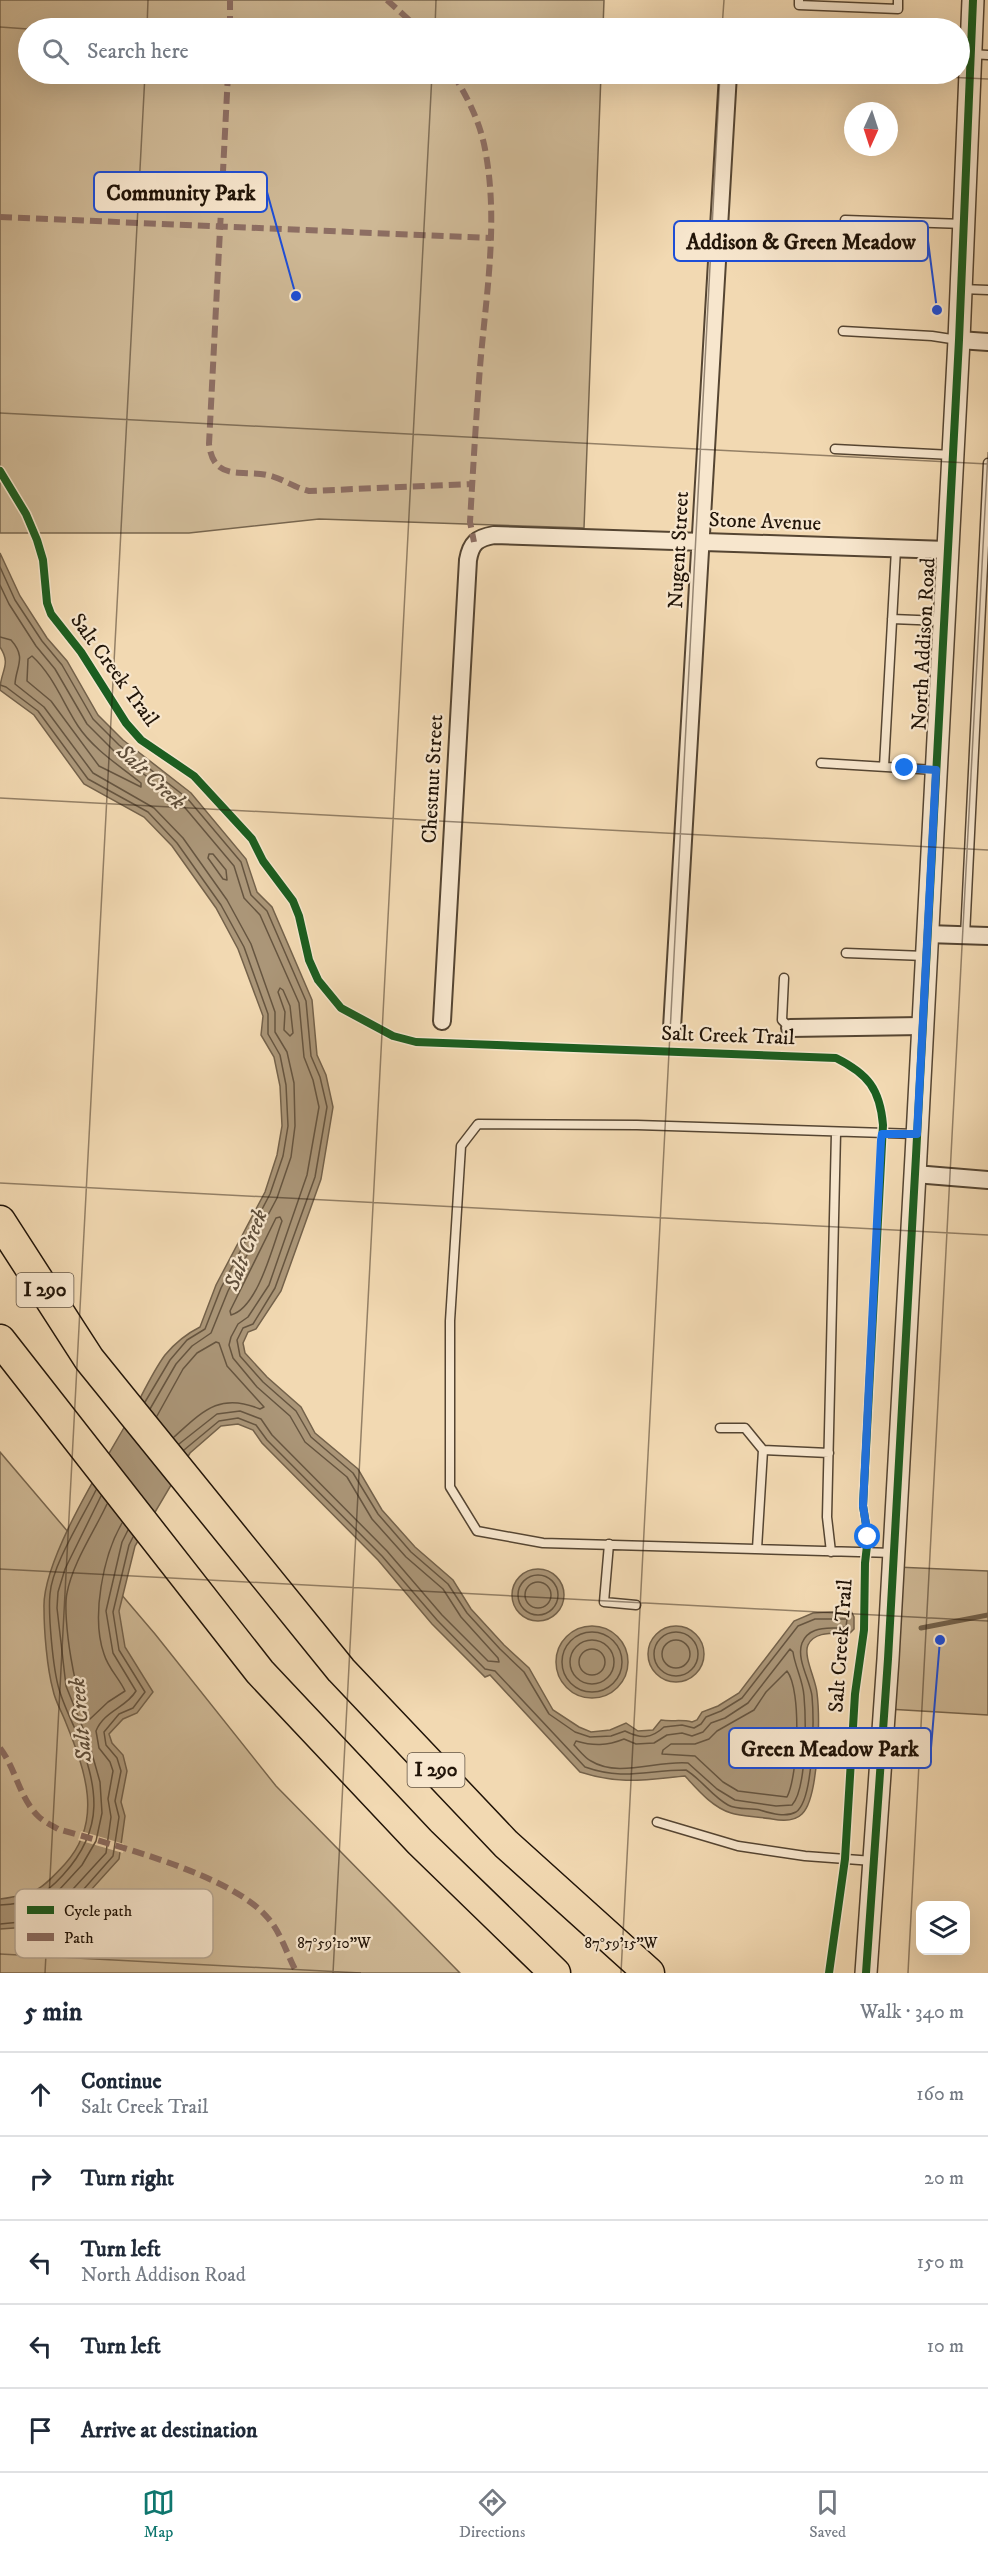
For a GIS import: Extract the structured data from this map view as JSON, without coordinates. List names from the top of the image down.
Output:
{
  "streets": {
    "highway": ["I 290"],
    "street": [
      "Stone Avenue",
      "Nugent Street",
      "North Addison Road",
      "Chestnut Street"
    ],
    "cycle path": ["Salt Creek Trail"]
  },
  "crossings": [
    ["Stone Avenue", "Nugent Street"],
    ["Stone Avenue", "North Addison Road"],
    ["Stone Avenue", "Chestnut Street"]
  ],
  "water": ["Salt Creek"],
  "places": ["Community Park", "Addison & Green Meadow", "Green Meadow Park"],
  "legend": ["Cycle path", "Path"],
  "north": "bottom",
  "page": {
    "search": "Search here",
    "heading": ["5 min", "Walk · 340 m"],
    "list": [
      ["Continue", "Salt Creek Trail", "160 m"],
      ["Turn right", "20 m"],
      ["Turn left", "North Addison Road", "150 m"],
      ["Turn left", "10 m"],
      "Arrive at destination"
    ],
    "nav": ["Map", "Directions", "Saved"]
  },
  "coordinates": ["87°59'10\"W", "87°59'15\"W"]
}
